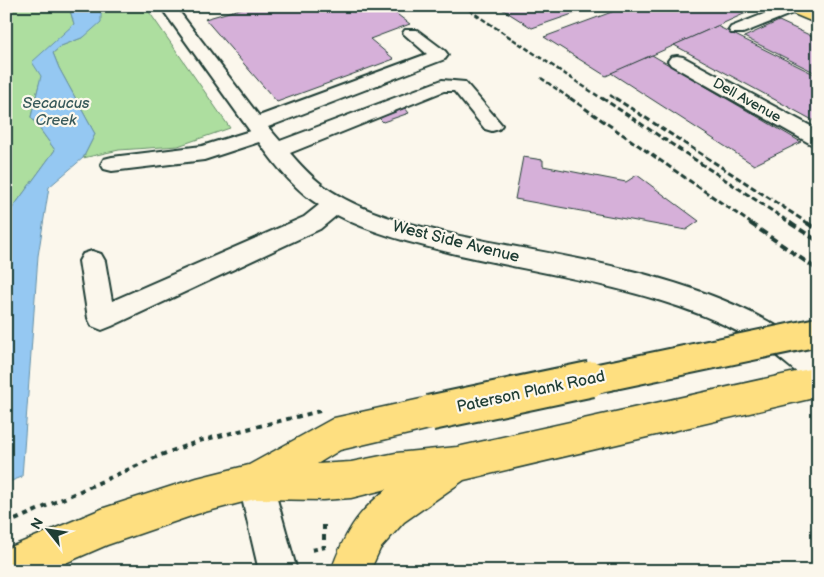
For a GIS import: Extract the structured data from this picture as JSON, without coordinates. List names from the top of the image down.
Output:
{
  "streets": {
    "main road": ["Paterson Plank Road"],
    "street": ["Dell Avenue", "West Side Avenue"]
  },
  "water": ["Secaucus Creek"],
  "north": "top left"
}
